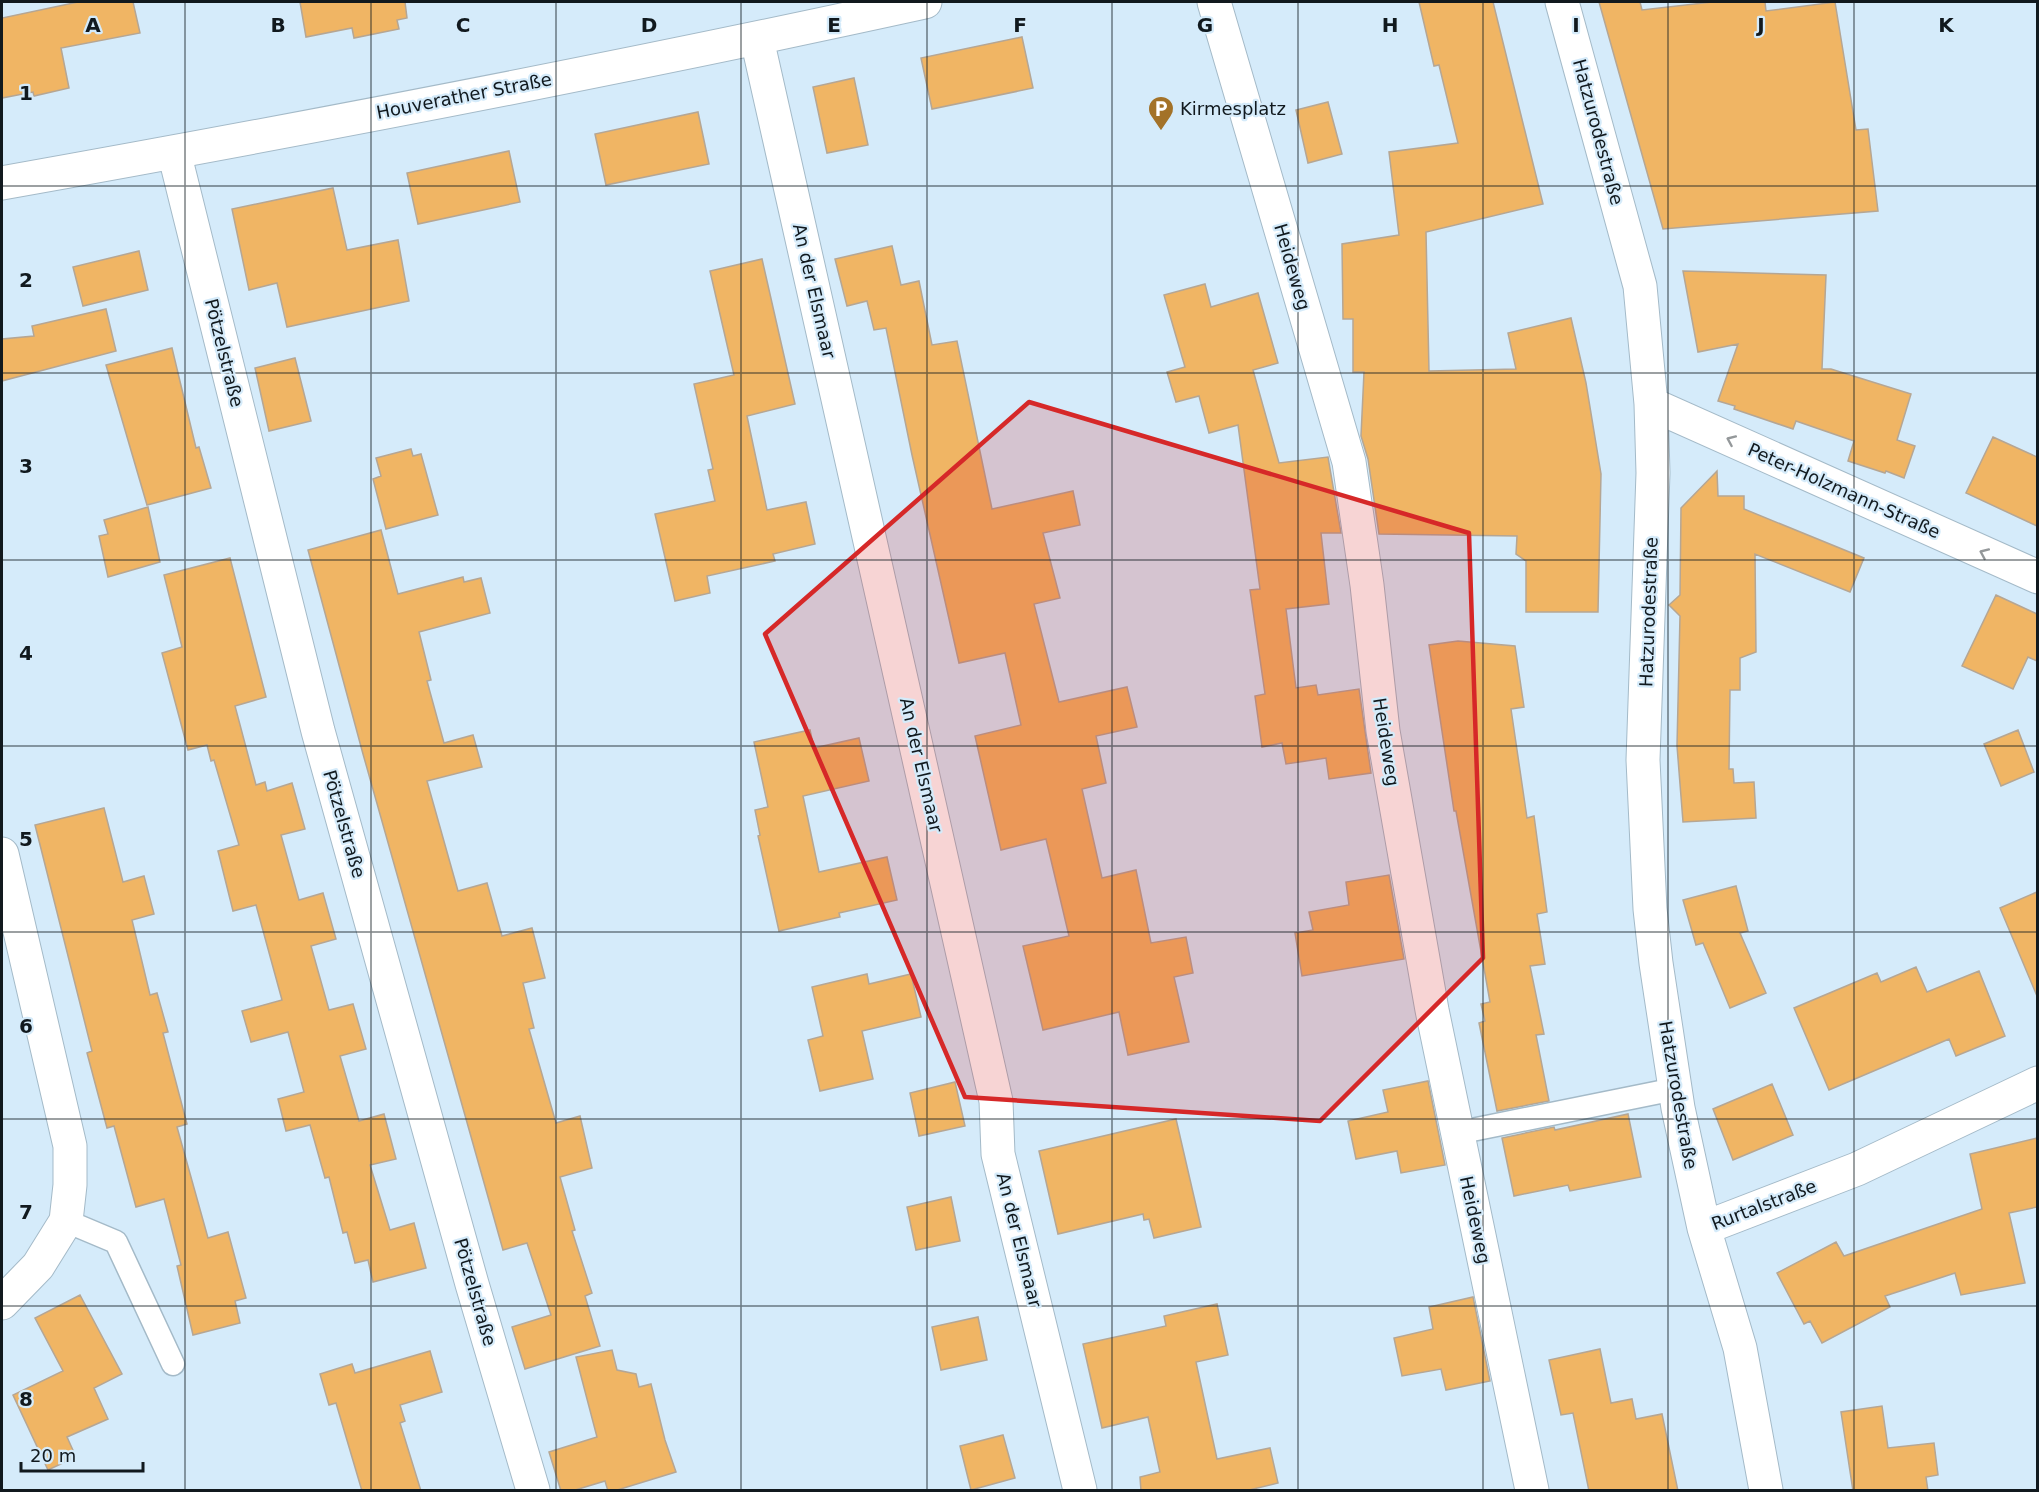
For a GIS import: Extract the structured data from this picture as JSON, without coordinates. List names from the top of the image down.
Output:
{
  "streets": {
    "street": [
      "Houverather Straße",
      "Hatzurodestraße",
      "Heideweg",
      "An der Elsmaar",
      "Pötzelstraße",
      "Peter-Holzmann-Straße",
      "Rurtalstraße"
    ]
  },
  "crossings": [
    ["Houverather Straße", "An der Elsmaar"],
    ["Houverather Straße", "Pötzelstraße"],
    ["Hatzurodestraße", "Peter-Holzmann-Straße"],
    ["Hatzurodestraße", "Rurtalstraße"]
  ],
  "one_way": ["Peter-Holzmann-Straße"],
  "places": {
    "parking": ["Kirmesplatz"]
  },
  "scale_bar": "20 m",
  "grid": {
    "columns": [
      "A",
      "B",
      "C",
      "D",
      "E",
      "F",
      "G",
      "H",
      "I",
      "J",
      "K"
    ],
    "rows": [
      "1",
      "2",
      "3",
      "4",
      "5",
      "6",
      "7",
      "8"
    ]
  }
}
